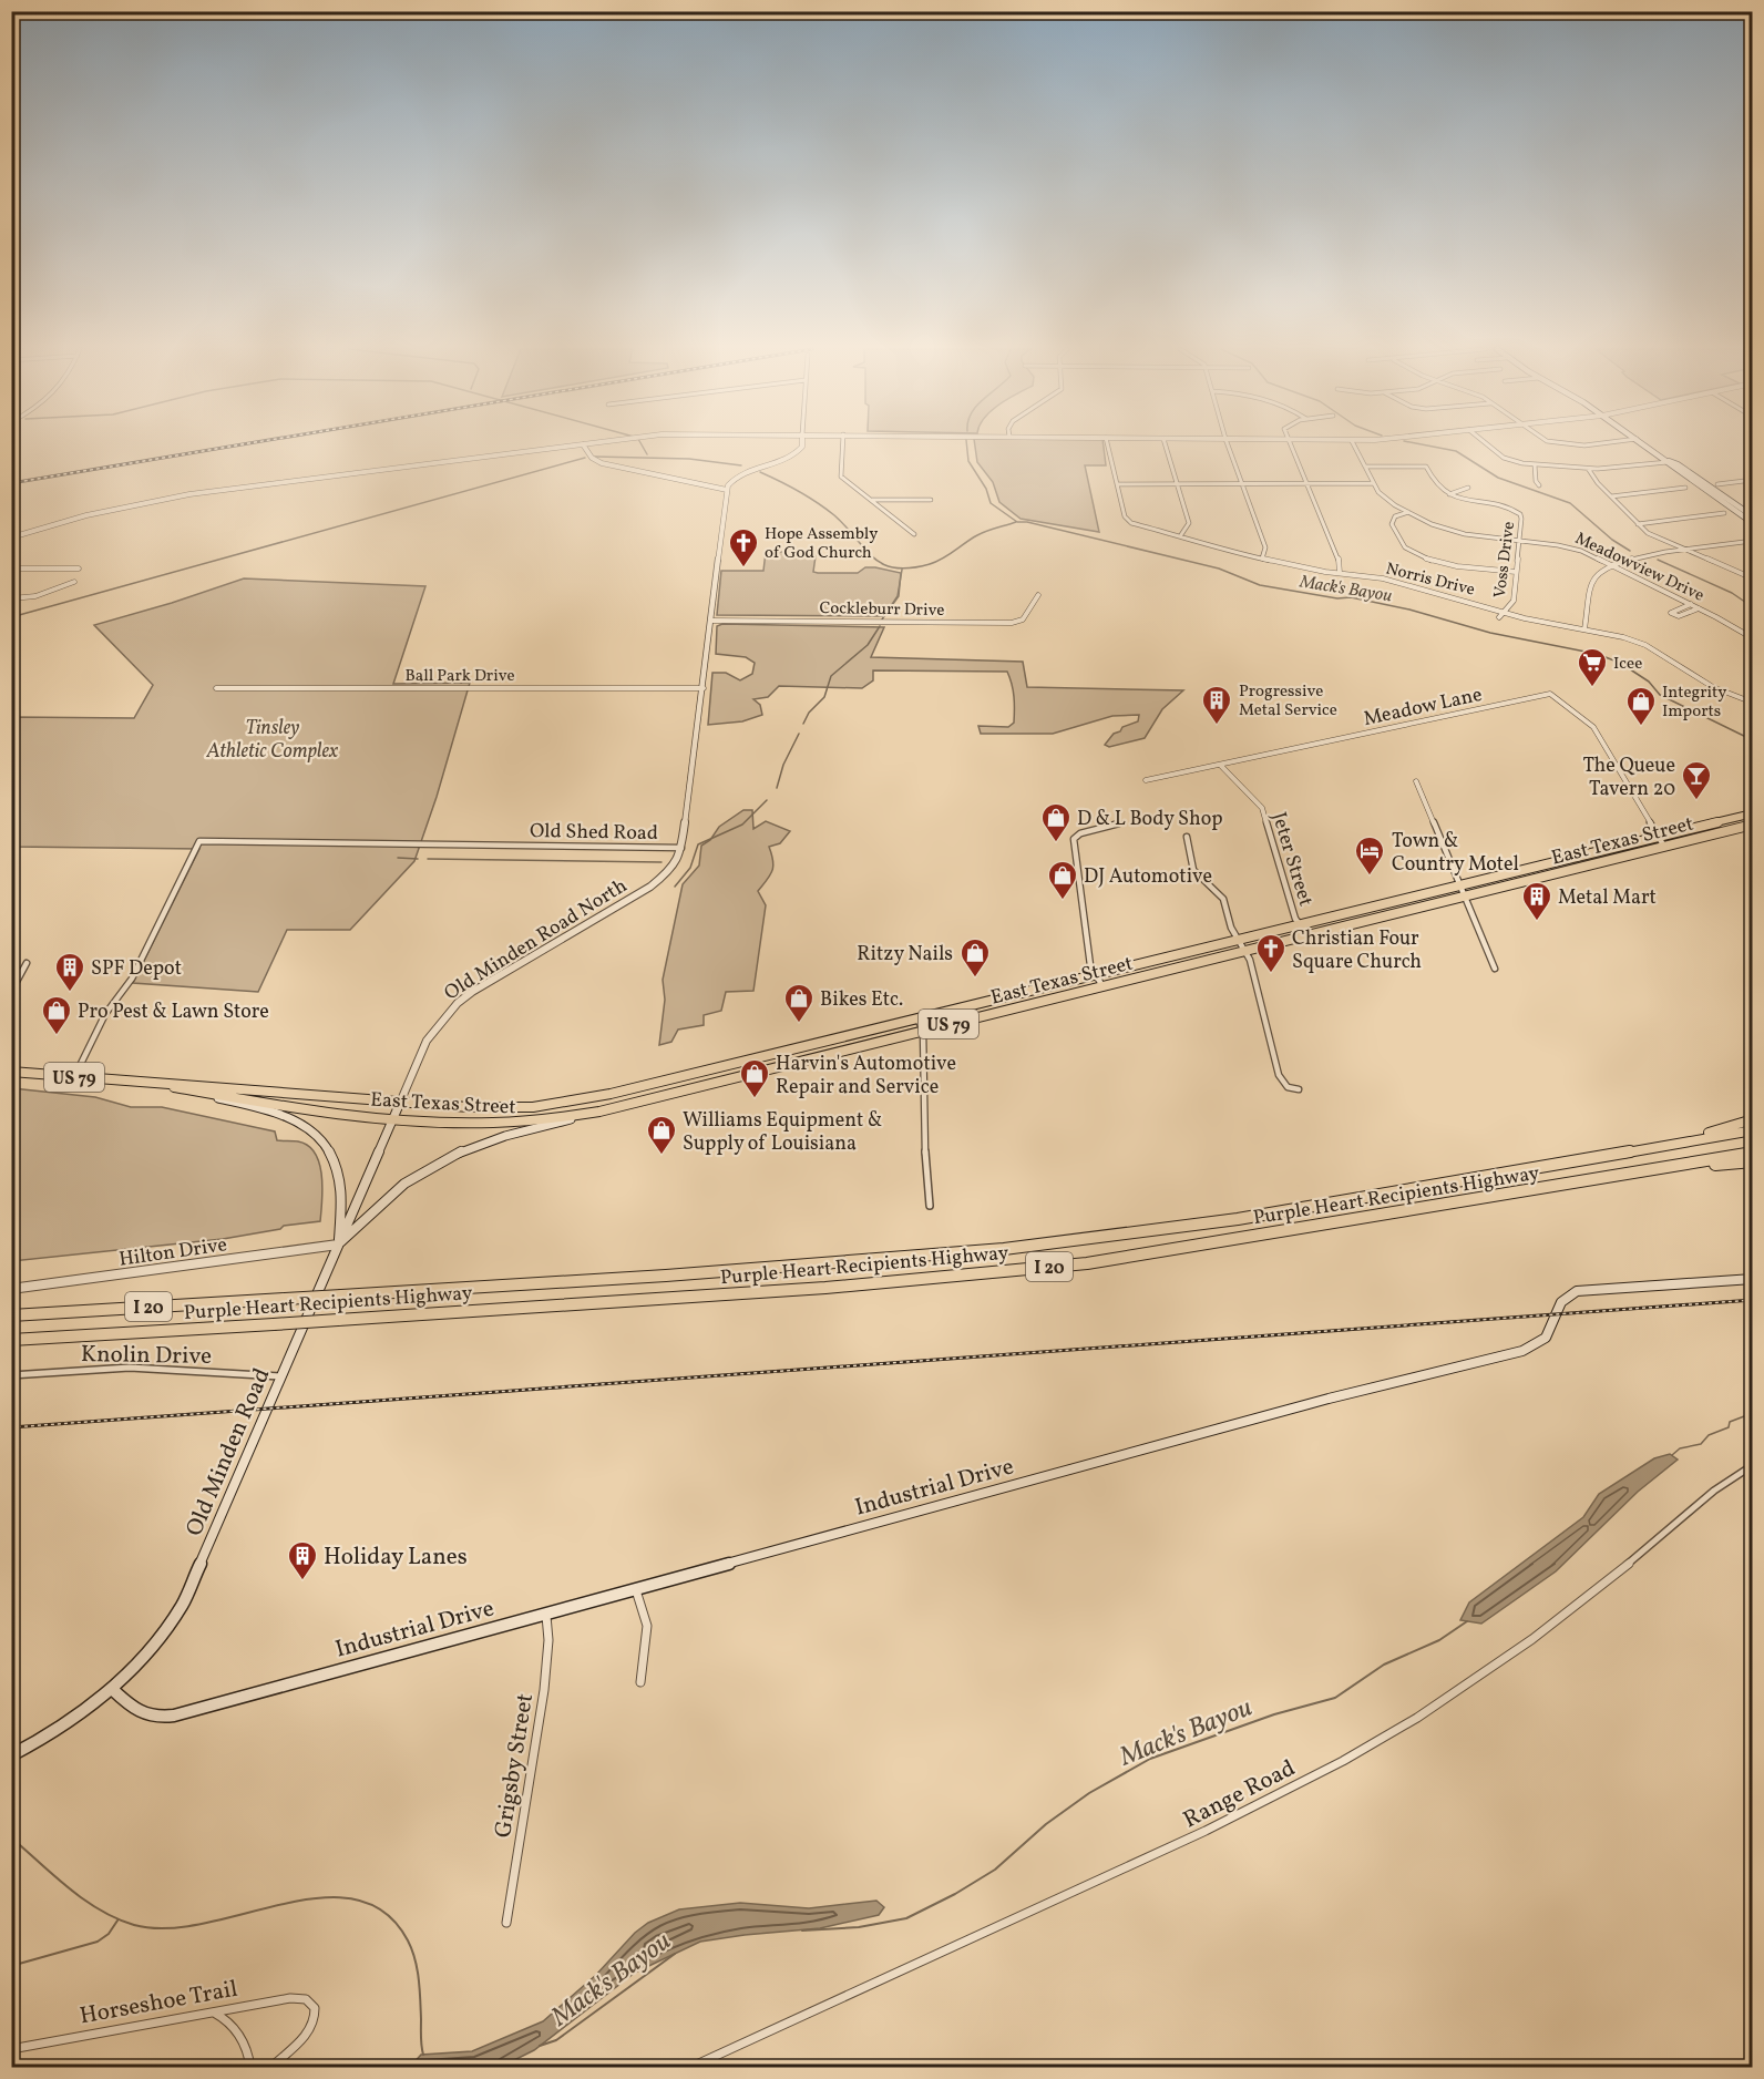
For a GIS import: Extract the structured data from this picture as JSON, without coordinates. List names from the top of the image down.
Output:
{
  "streets": {
    "highway": ["Purple Heart Recipients Highway", "I 20"],
    "main road": [
      "East Texas Street",
      "US 79",
      "Old Minden Road",
      "Industrial Drive"
    ],
    "street": [
      "Voss Drive",
      "Meadowview Drive",
      "Norris Drive",
      "Cockleburr Drive",
      "Ball Park Drive",
      "Meadow Lane",
      "Old Shed Road",
      "Jeter Street",
      "Old Minden Road North",
      "Hilton Drive",
      "Knolin Drive",
      "Grigsby Street",
      "Range Road",
      "Horseshoe Trail"
    ]
  },
  "crossings": [
    ["Voss Drive", "Meadowview Drive"],
    ["Voss Drive", "Norris Drive"],
    ["Cockleburr Drive", "Old Shed Road"],
    ["Ball Park Drive", "Old Shed Road"],
    ["Meadow Lane", "East Texas Street"],
    ["Meadow Lane", "Jeter Street"],
    ["Old Shed Road", "East Texas Street"],
    ["Old Shed Road", "Old Minden Road North"],
    ["East Texas Street", "Jeter Street"],
    ["East Texas Street", "Old Minden Road North"],
    ["East Texas Street", "Old Minden Road"],
    ["Old Minden Road North", "Old Minden Road"],
    ["Hilton Drive", "Old Minden Road"],
    ["Knolin Drive", "Old Minden Road"],
    ["Old Minden Road", "Industrial Drive"],
    ["Industrial Drive", "Grigsby Street"]
  ],
  "water": ["Mack's Bayou"],
  "parks": ["Tinsley Athletic Complex"],
  "places": {
    "church": ["Hope Assembly of God Church", "Christian Four Square Church"],
    "supermarket": ["Icee"],
    "building": [
      "Progressive Metal Service",
      "Metal Mart",
      "SPF Depot",
      "Holiday Lanes"
    ],
    "shop": [
      "Integrity Imports",
      "D & L Body Shop",
      "DJ Automotive",
      "Ritzy Nails",
      "Bikes Etc.",
      "Pro Pest & Lawn Store",
      "Harvin's Automotive Repair and Service",
      "Williams Equipment & Supply of Louisiana"
    ],
    "bar": ["The Queue Tavern 20"],
    "hotel": ["Town & Country Motel"]
  }
}
